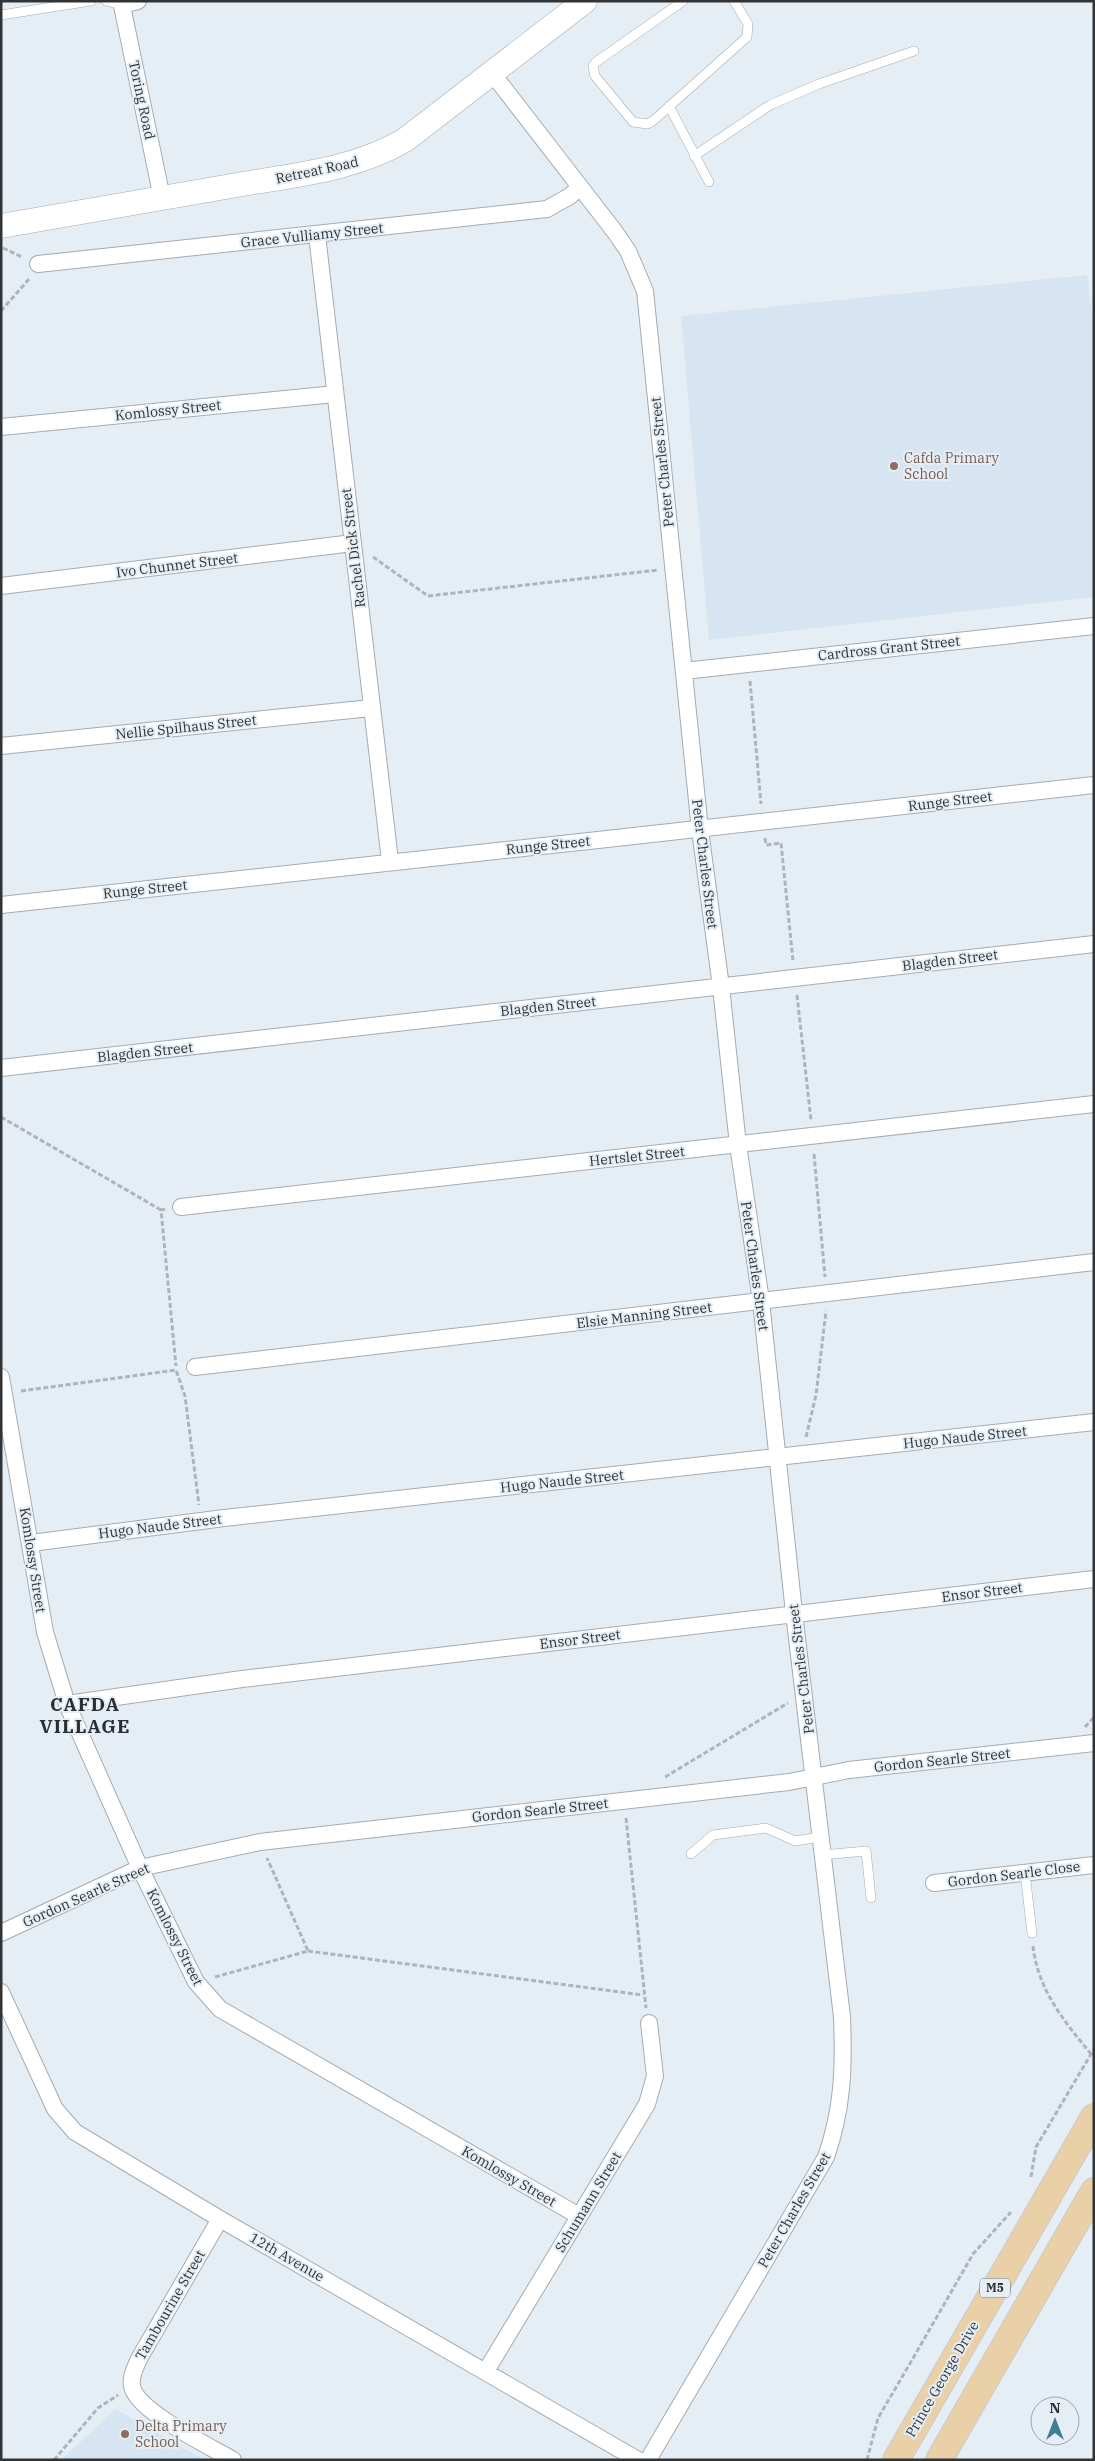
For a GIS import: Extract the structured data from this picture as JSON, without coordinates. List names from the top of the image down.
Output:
{
  "streets": {
    "main road": ["Retreat Road", "M5", "Prince George Drive"],
    "street": [
      "Toring Road",
      "Grace Vulliamy Street",
      "Komlossy Street",
      "Peter Charles Street",
      "Rachel Dick Street",
      "Ivo Chunnet Street",
      "Cardross Grant Street",
      "Nellie Spilhaus Street",
      "Runge Street",
      "Blagden Street",
      "Hertslet Street",
      "Elsie Manning Street",
      "Hugo Naude Street",
      "Ensor Street",
      "Gordon Searle Street",
      "Gordon Searle Close",
      "Schumann Street",
      "12th Avenue",
      "Tambourine Street"
    ]
  },
  "crossings": [
    ["Toring Road", "Retreat Road"],
    ["Retreat Road", "Peter Charles Street"],
    ["Grace Vulliamy Street", "Peter Charles Street"],
    ["Grace Vulliamy Street", "Rachel Dick Street"],
    ["Komlossy Street", "Rachel Dick Street"],
    ["Komlossy Street", "Hugo Naude Street"],
    ["Komlossy Street", "Ensor Street"],
    ["Komlossy Street", "Gordon Searle Street"],
    ["Komlossy Street", "Schumann Street"],
    ["Peter Charles Street", "Cardross Grant Street"],
    ["Peter Charles Street", "Runge Street"],
    ["Peter Charles Street", "Blagden Street"],
    ["Peter Charles Street", "Hertslet Street"],
    ["Peter Charles Street", "Elsie Manning Street"],
    ["Peter Charles Street", "Hugo Naude Street"],
    ["Peter Charles Street", "Ensor Street"],
    ["Peter Charles Street", "Gordon Searle Street"],
    ["Rachel Dick Street", "Ivo Chunnet Street"],
    ["Rachel Dick Street", "Nellie Spilhaus Street"],
    ["Rachel Dick Street", "Runge Street"],
    ["Schumann Street", "12th Avenue"],
    ["12th Avenue", "Tambourine Street"]
  ],
  "districts": ["CAFDA VILLAGE"],
  "places": ["Cafda Primary School", "Delta Primary School"],
  "north": "top"
}
